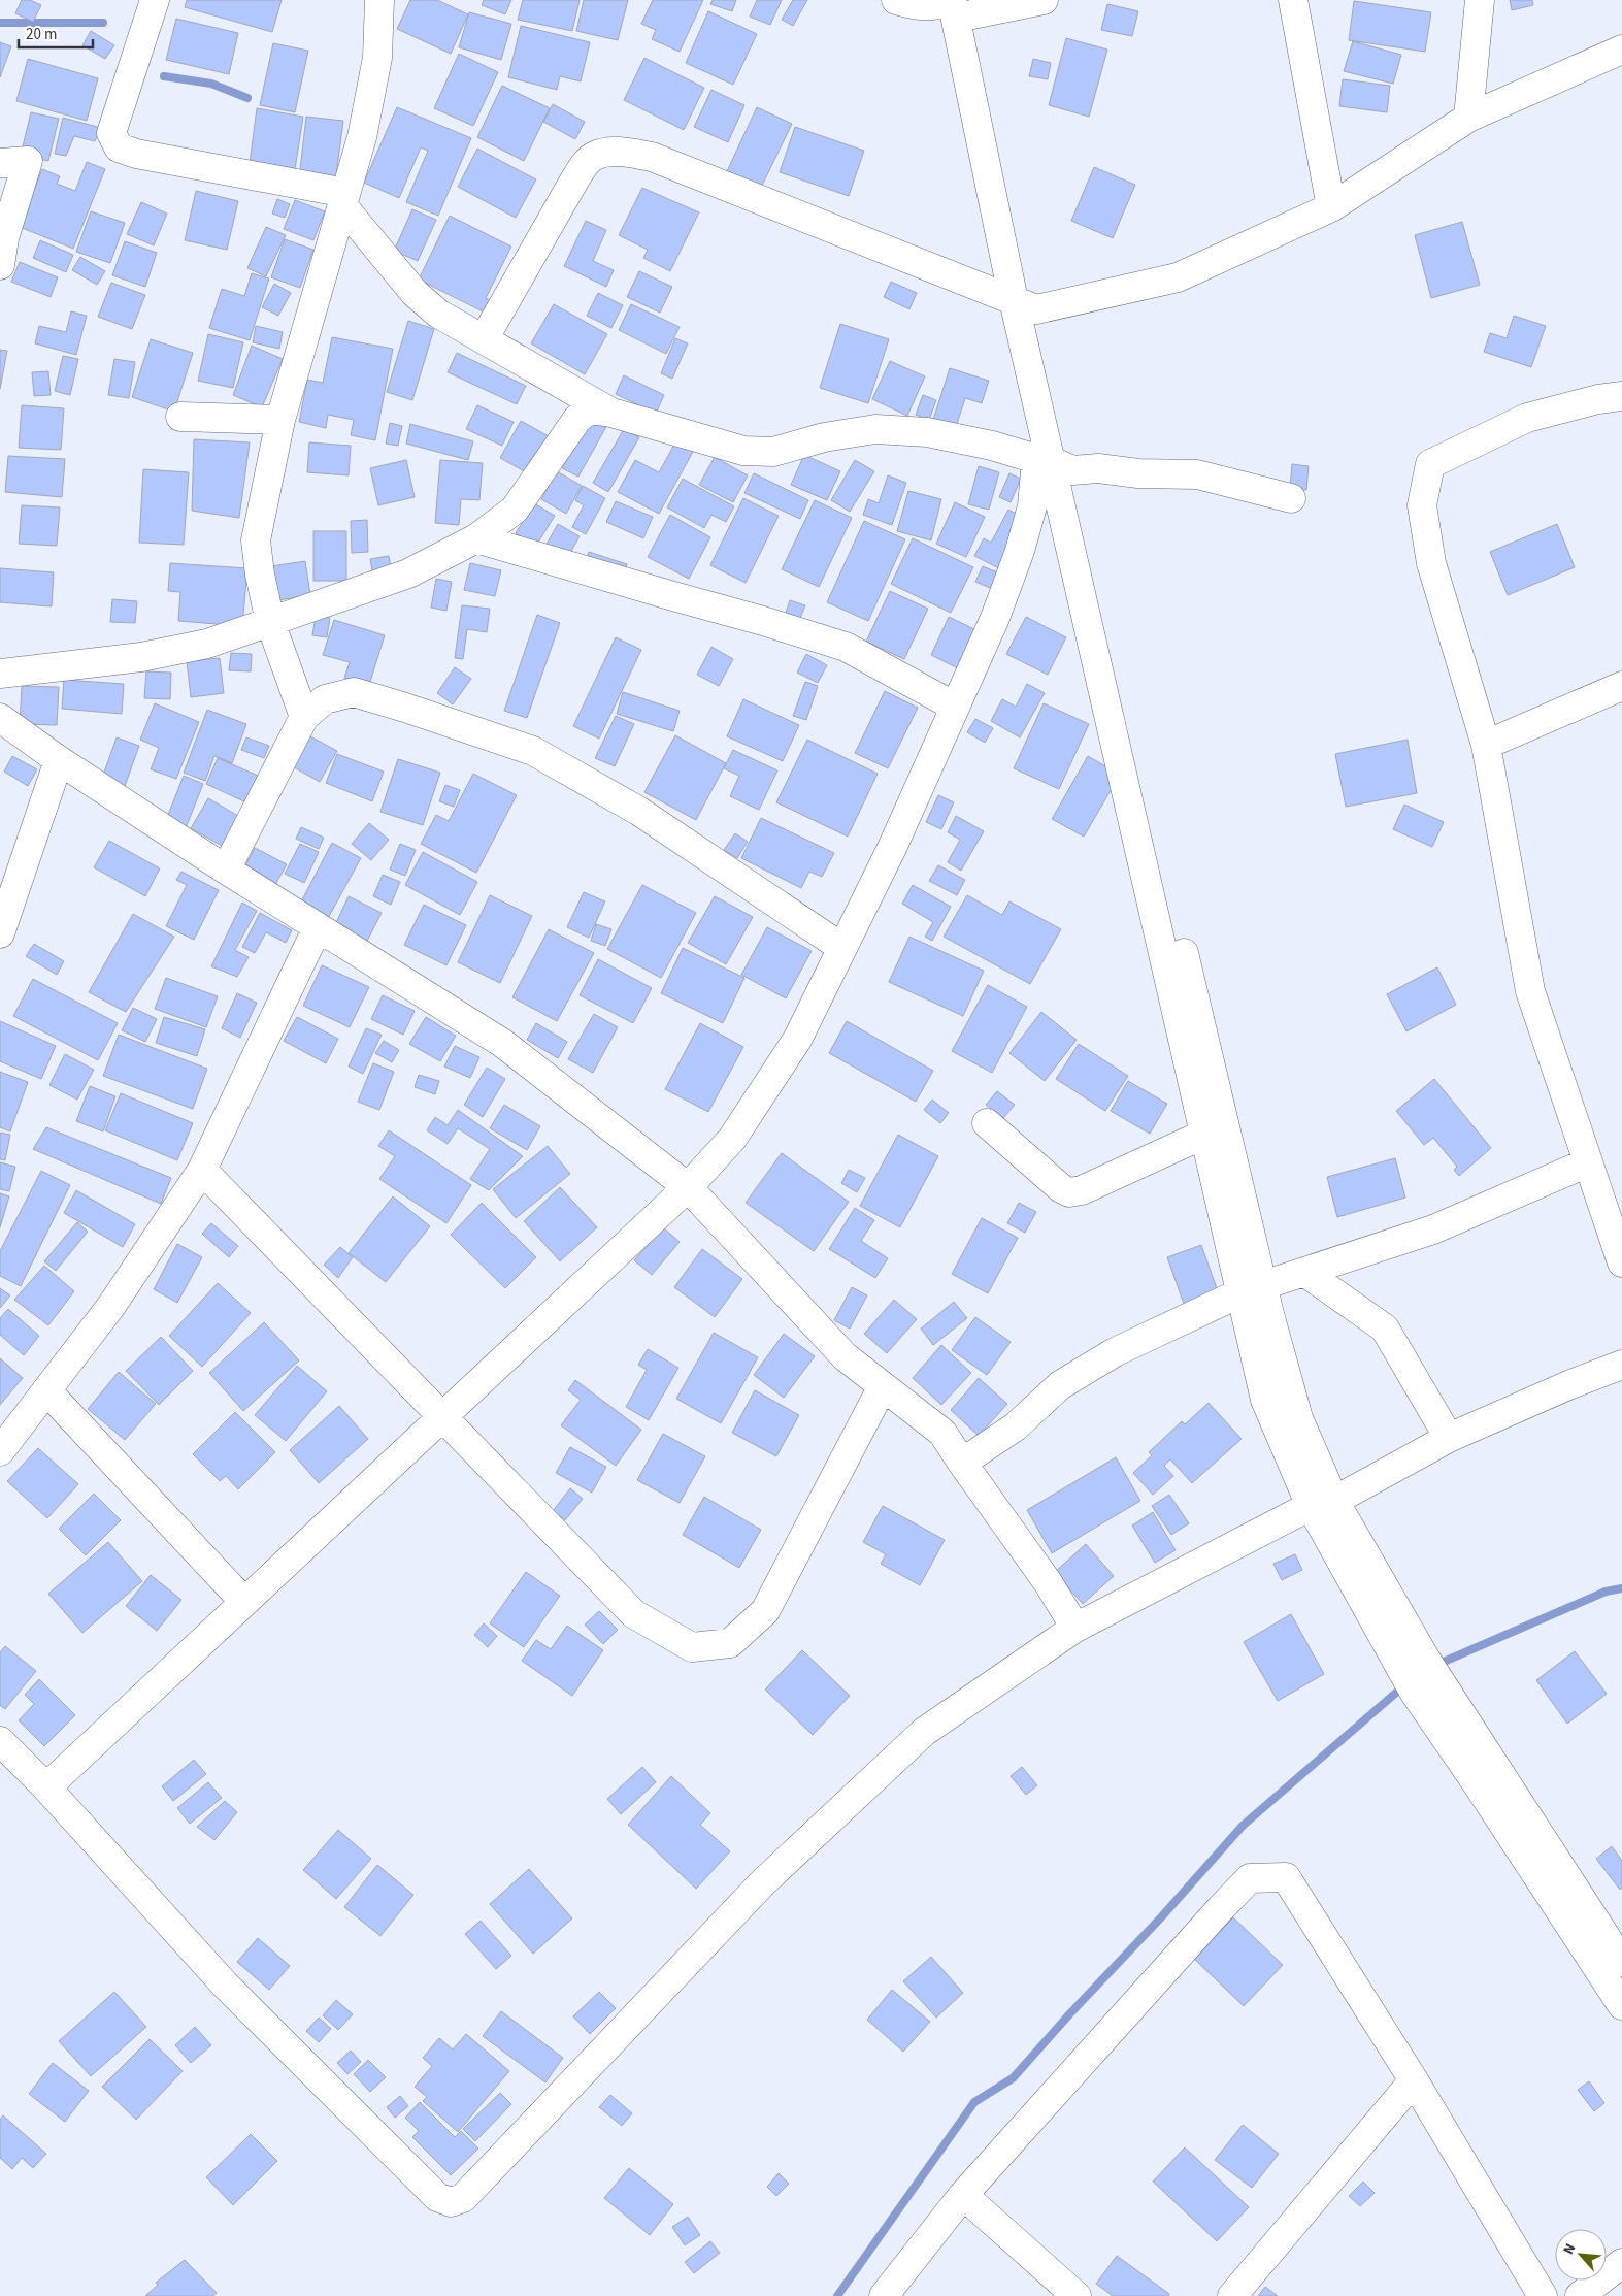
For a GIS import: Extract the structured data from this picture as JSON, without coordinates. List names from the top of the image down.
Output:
{
  "scale_bar": "20 m",
  "north": "top left"
}
